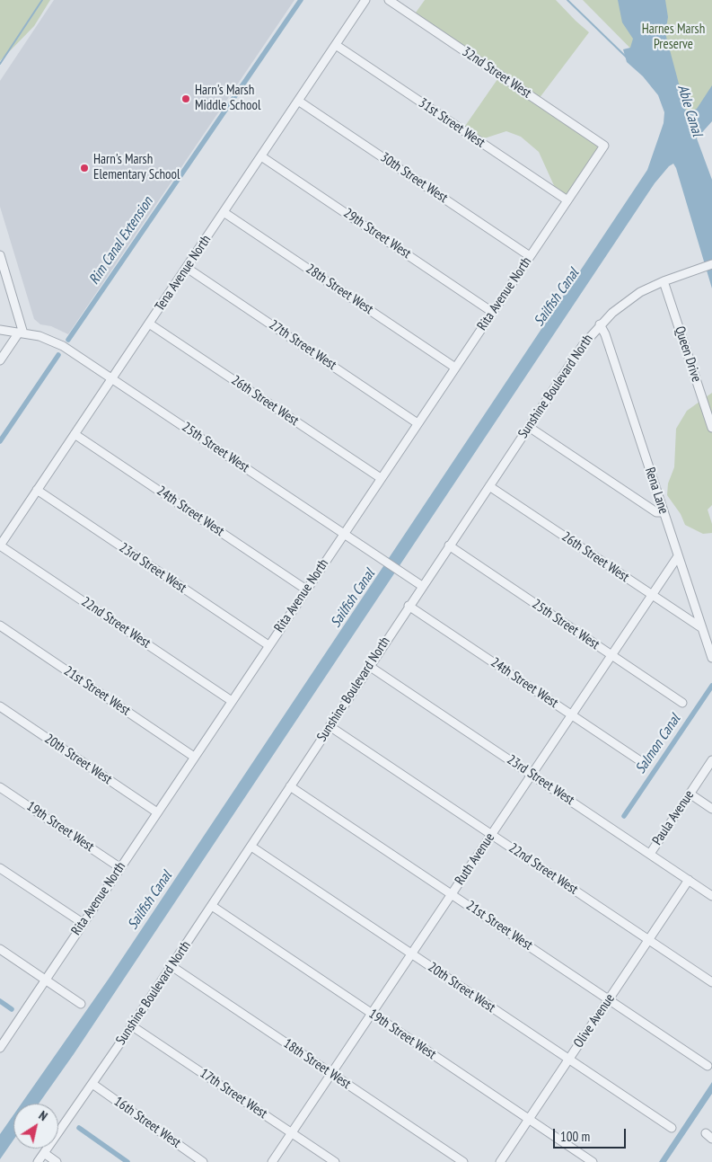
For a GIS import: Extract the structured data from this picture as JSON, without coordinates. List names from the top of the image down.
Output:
{
  "streets": {
    "street": [
      "32nd Street West",
      "31st Street West",
      "30th Street West",
      "29th Street West",
      "Tena Avenue North",
      "28th Street West",
      "Rita Avenue North",
      "27th Street West",
      "Queen Drive",
      "Sunshine Boulevard North",
      "26th Street West",
      "25th Street West",
      "Rena Lane",
      "24th Street West",
      "23rd Street West",
      "22nd Street West",
      "21st Street West",
      "20th Street West",
      "Paula Avenue",
      "19th Street West",
      "Ruth Avenue",
      "Olive Avenue",
      "18th Street West",
      "17th Street West",
      "16th Street West"
    ]
  },
  "crossings": [
    ["32nd Street West", "Rita Avenue North"],
    ["31st Street West", "Tena Avenue North"],
    ["31st Street West", "Rita Avenue North"],
    ["30th Street West", "Tena Avenue North"],
    ["30th Street West", "Rita Avenue North"],
    ["29th Street West", "Tena Avenue North"],
    ["29th Street West", "Rita Avenue North"],
    ["Tena Avenue North", "28th Street West"],
    ["Tena Avenue North", "27th Street West"],
    ["Tena Avenue North", "26th Street West"],
    ["Tena Avenue North", "25th Street West"],
    ["Tena Avenue North", "24th Street West"],
    ["Tena Avenue North", "23rd Street West"],
    ["Tena Avenue North", "22nd Street West"],
    ["28th Street West", "Rita Avenue North"],
    ["Rita Avenue North", "27th Street West"],
    ["Rita Avenue North", "26th Street West"],
    ["Rita Avenue North", "25th Street West"],
    ["Rita Avenue North", "24th Street West"],
    ["Rita Avenue North", "23rd Street West"],
    ["Rita Avenue North", "22nd Street West"],
    ["Rita Avenue North", "21st Street West"],
    ["Rita Avenue North", "20th Street West"],
    ["Rita Avenue North", "19th Street West"],
    ["Queen Drive", "Sunshine Boulevard North"],
    ["Sunshine Boulevard North", "26th Street West"],
    ["Sunshine Boulevard North", "25th Street West"],
    ["Sunshine Boulevard North", "Rena Lane"],
    ["Sunshine Boulevard North", "24th Street West"],
    ["Sunshine Boulevard North", "23rd Street West"],
    ["Sunshine Boulevard North", "22nd Street West"],
    ["Sunshine Boulevard North", "21st Street West"],
    ["Sunshine Boulevard North", "20th Street West"],
    ["Sunshine Boulevard North", "19th Street West"],
    ["Sunshine Boulevard North", "18th Street West"],
    ["Sunshine Boulevard North", "17th Street West"],
    ["Sunshine Boulevard North", "16th Street West"],
    ["26th Street West", "Rena Lane"],
    ["26th Street West", "Ruth Avenue"],
    ["25th Street West", "Ruth Avenue"],
    ["Rena Lane", "Ruth Avenue"],
    ["24th Street West", "Ruth Avenue"],
    ["23rd Street West", "Paula Avenue"],
    ["23rd Street West", "Ruth Avenue"],
    ["23rd Street West", "Olive Avenue"],
    ["22nd Street West", "Ruth Avenue"],
    ["22nd Street West", "Olive Avenue"],
    ["21st Street West", "Ruth Avenue"],
    ["21st Street West", "Olive Avenue"],
    ["20th Street West", "Ruth Avenue"],
    ["20th Street West", "Olive Avenue"],
    ["19th Street West", "Ruth Avenue"],
    ["19th Street West", "Olive Avenue"],
    ["Ruth Avenue", "18th Street West"],
    ["Ruth Avenue", "17th Street West"]
  ],
  "water": [
    "Able Canal",
    "Rim Canal Extension",
    "Sailfish Canal",
    "Salmon Canal"
  ],
  "parks": ["Harnes Marsh Preserve"],
  "places": ["Harn's Marsh Middle School", "Harn's Marsh Elementary School"],
  "scale_bar": "100 m",
  "north": "top right"
}
